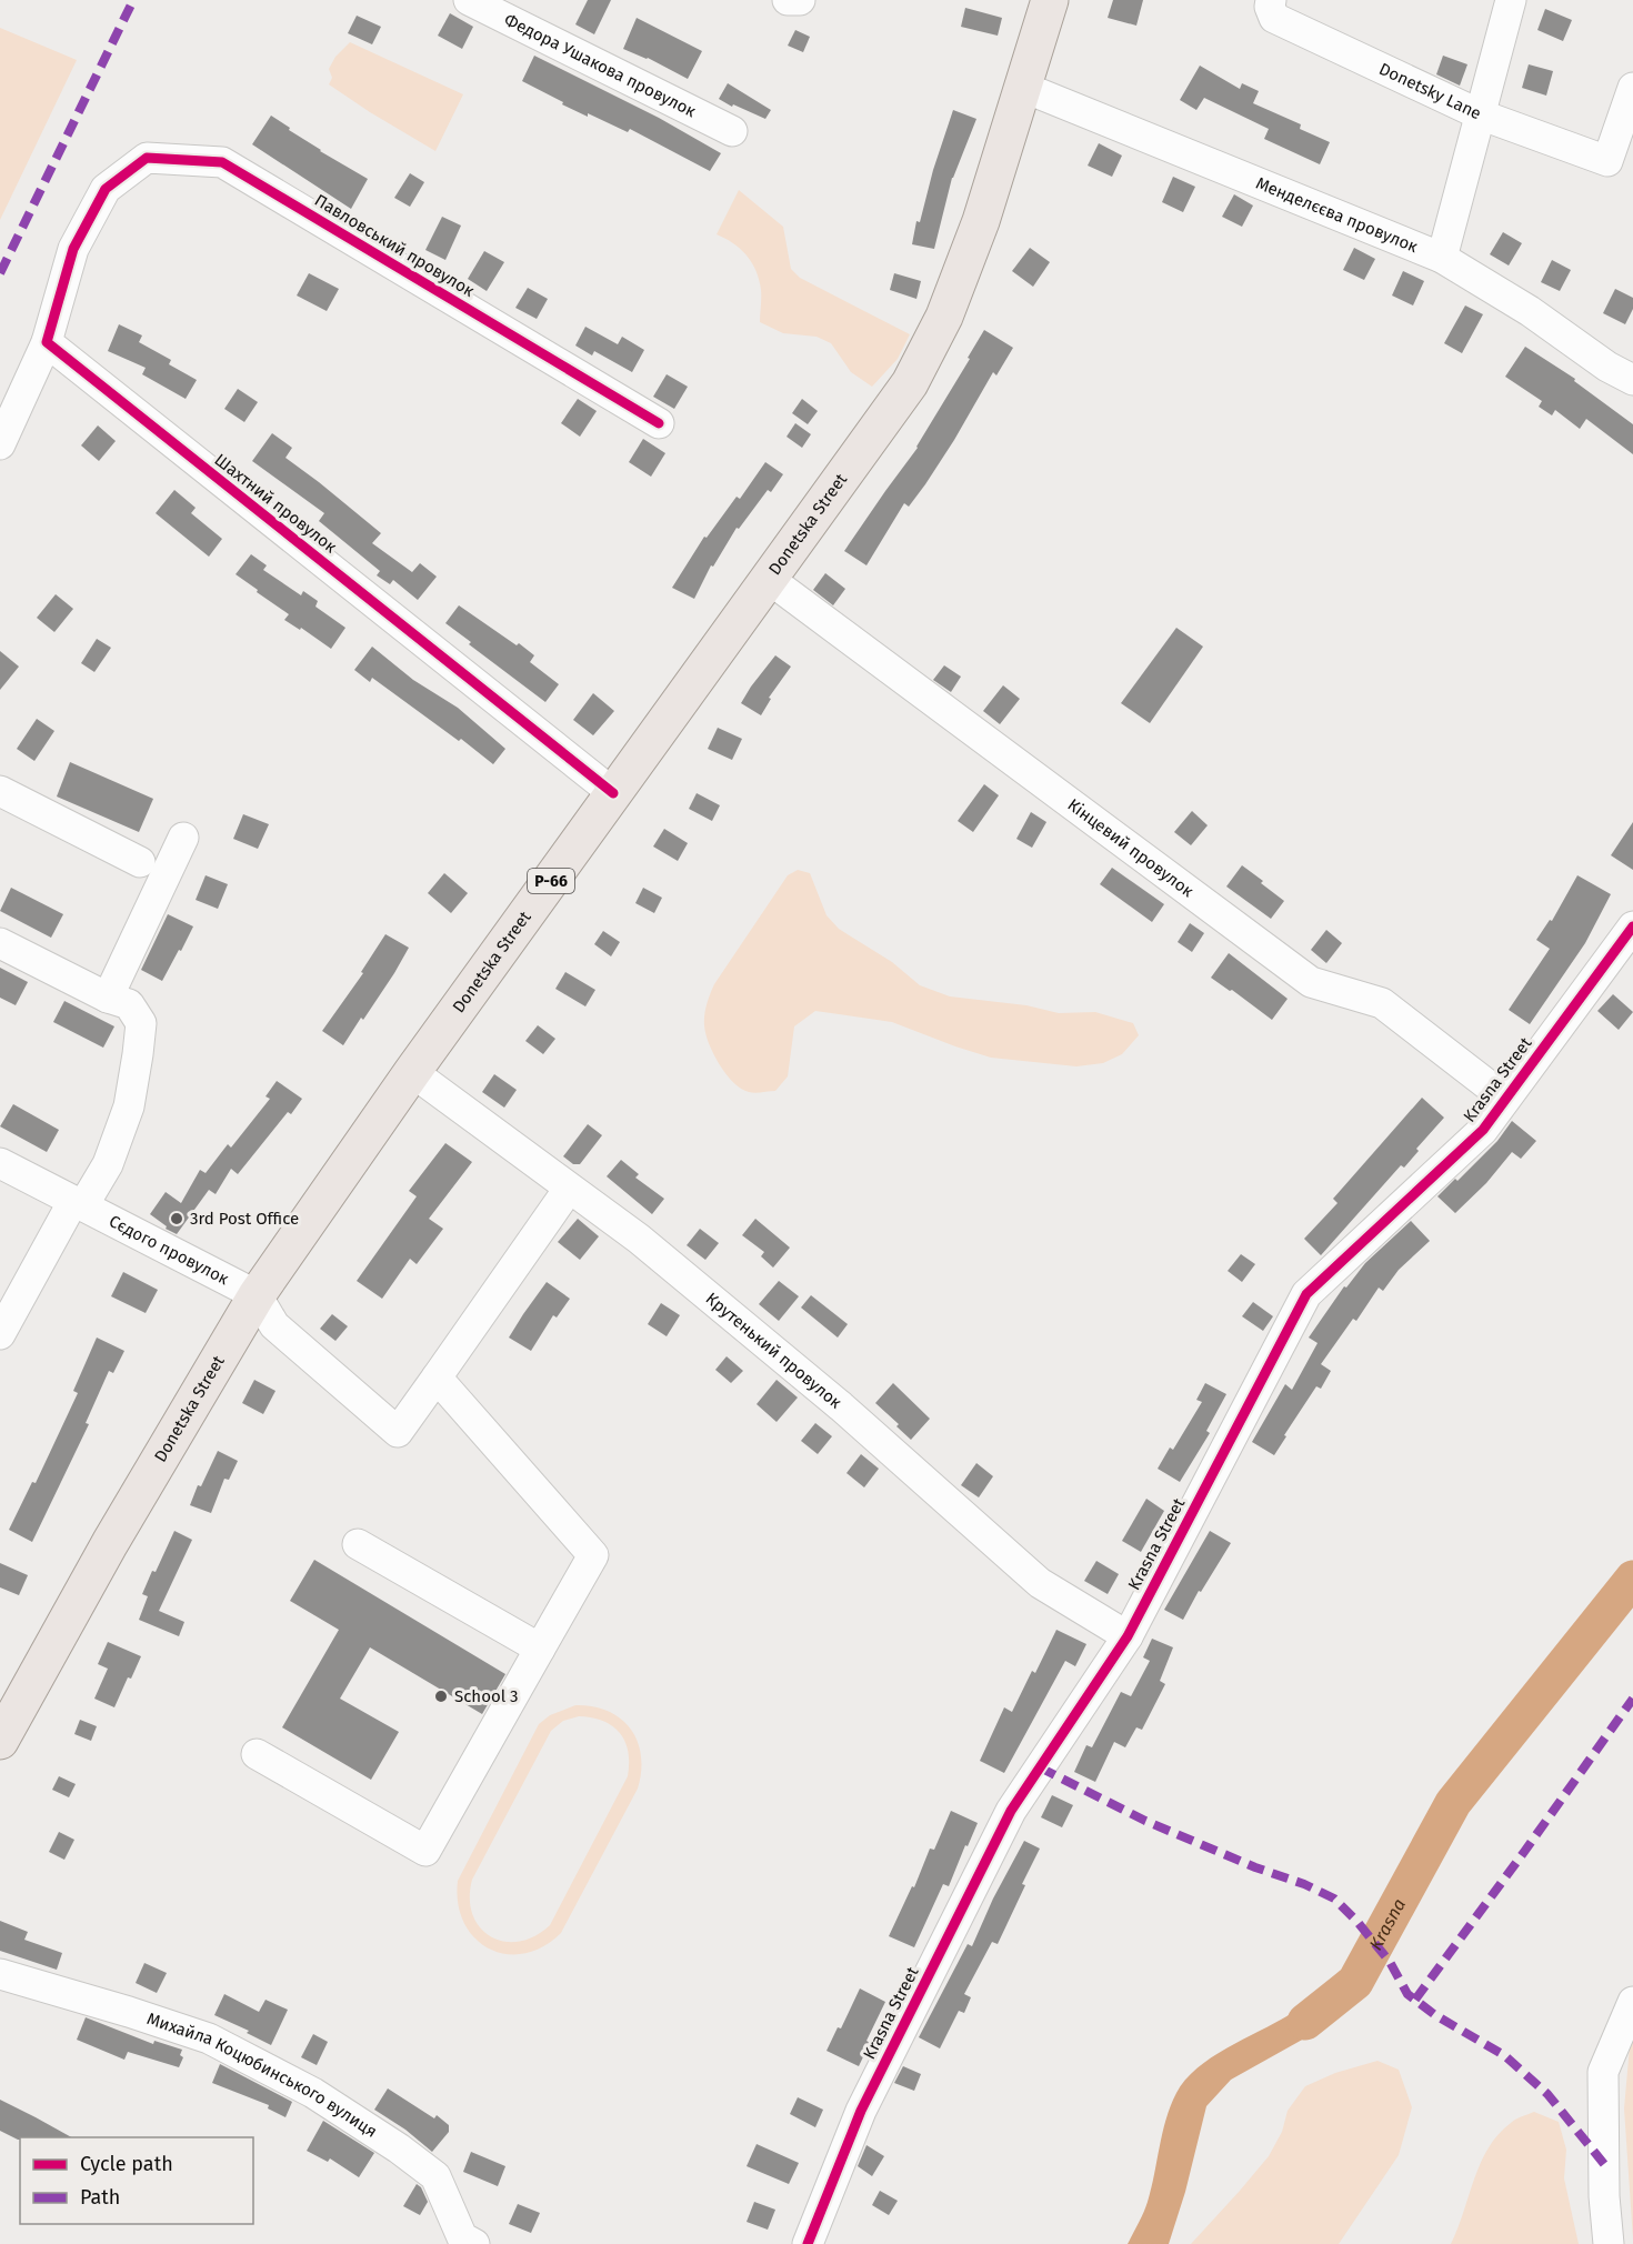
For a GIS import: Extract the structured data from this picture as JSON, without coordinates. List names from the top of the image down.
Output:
{
  "streets": {
    "main road": ["Donetska Street", "Р-66"],
    "street": [
      "Федора Ушакова провулок",
      "Donetsky Lane",
      "Менделєєва провулок",
      "Павловський провулок",
      "Шахтний провулок",
      "Кінцевий провулок",
      "Krasna Street",
      "Сєдого провулок",
      "Крутенький провулок",
      "Михайла Коцюбинського вулиця"
    ]
  },
  "crossings": [
    ["Менделєєва провулок", "Donetska Street"],
    ["Павловський провулок", "Шахтний провулок"],
    ["Шахтний провулок", "Donetska Street"],
    ["Donetska Street", "Кінцевий провулок"],
    ["Donetska Street", "Сєдого провулок"],
    ["Donetska Street", "Крутенький провулок"],
    ["Кінцевий провулок", "Krasna Street"],
    ["Krasna Street", "Крутенький провулок"]
  ],
  "water": ["Krasna"],
  "places": ["3rd Post Office", "School 3"],
  "legend": ["Cycle path", "Path"]
}
